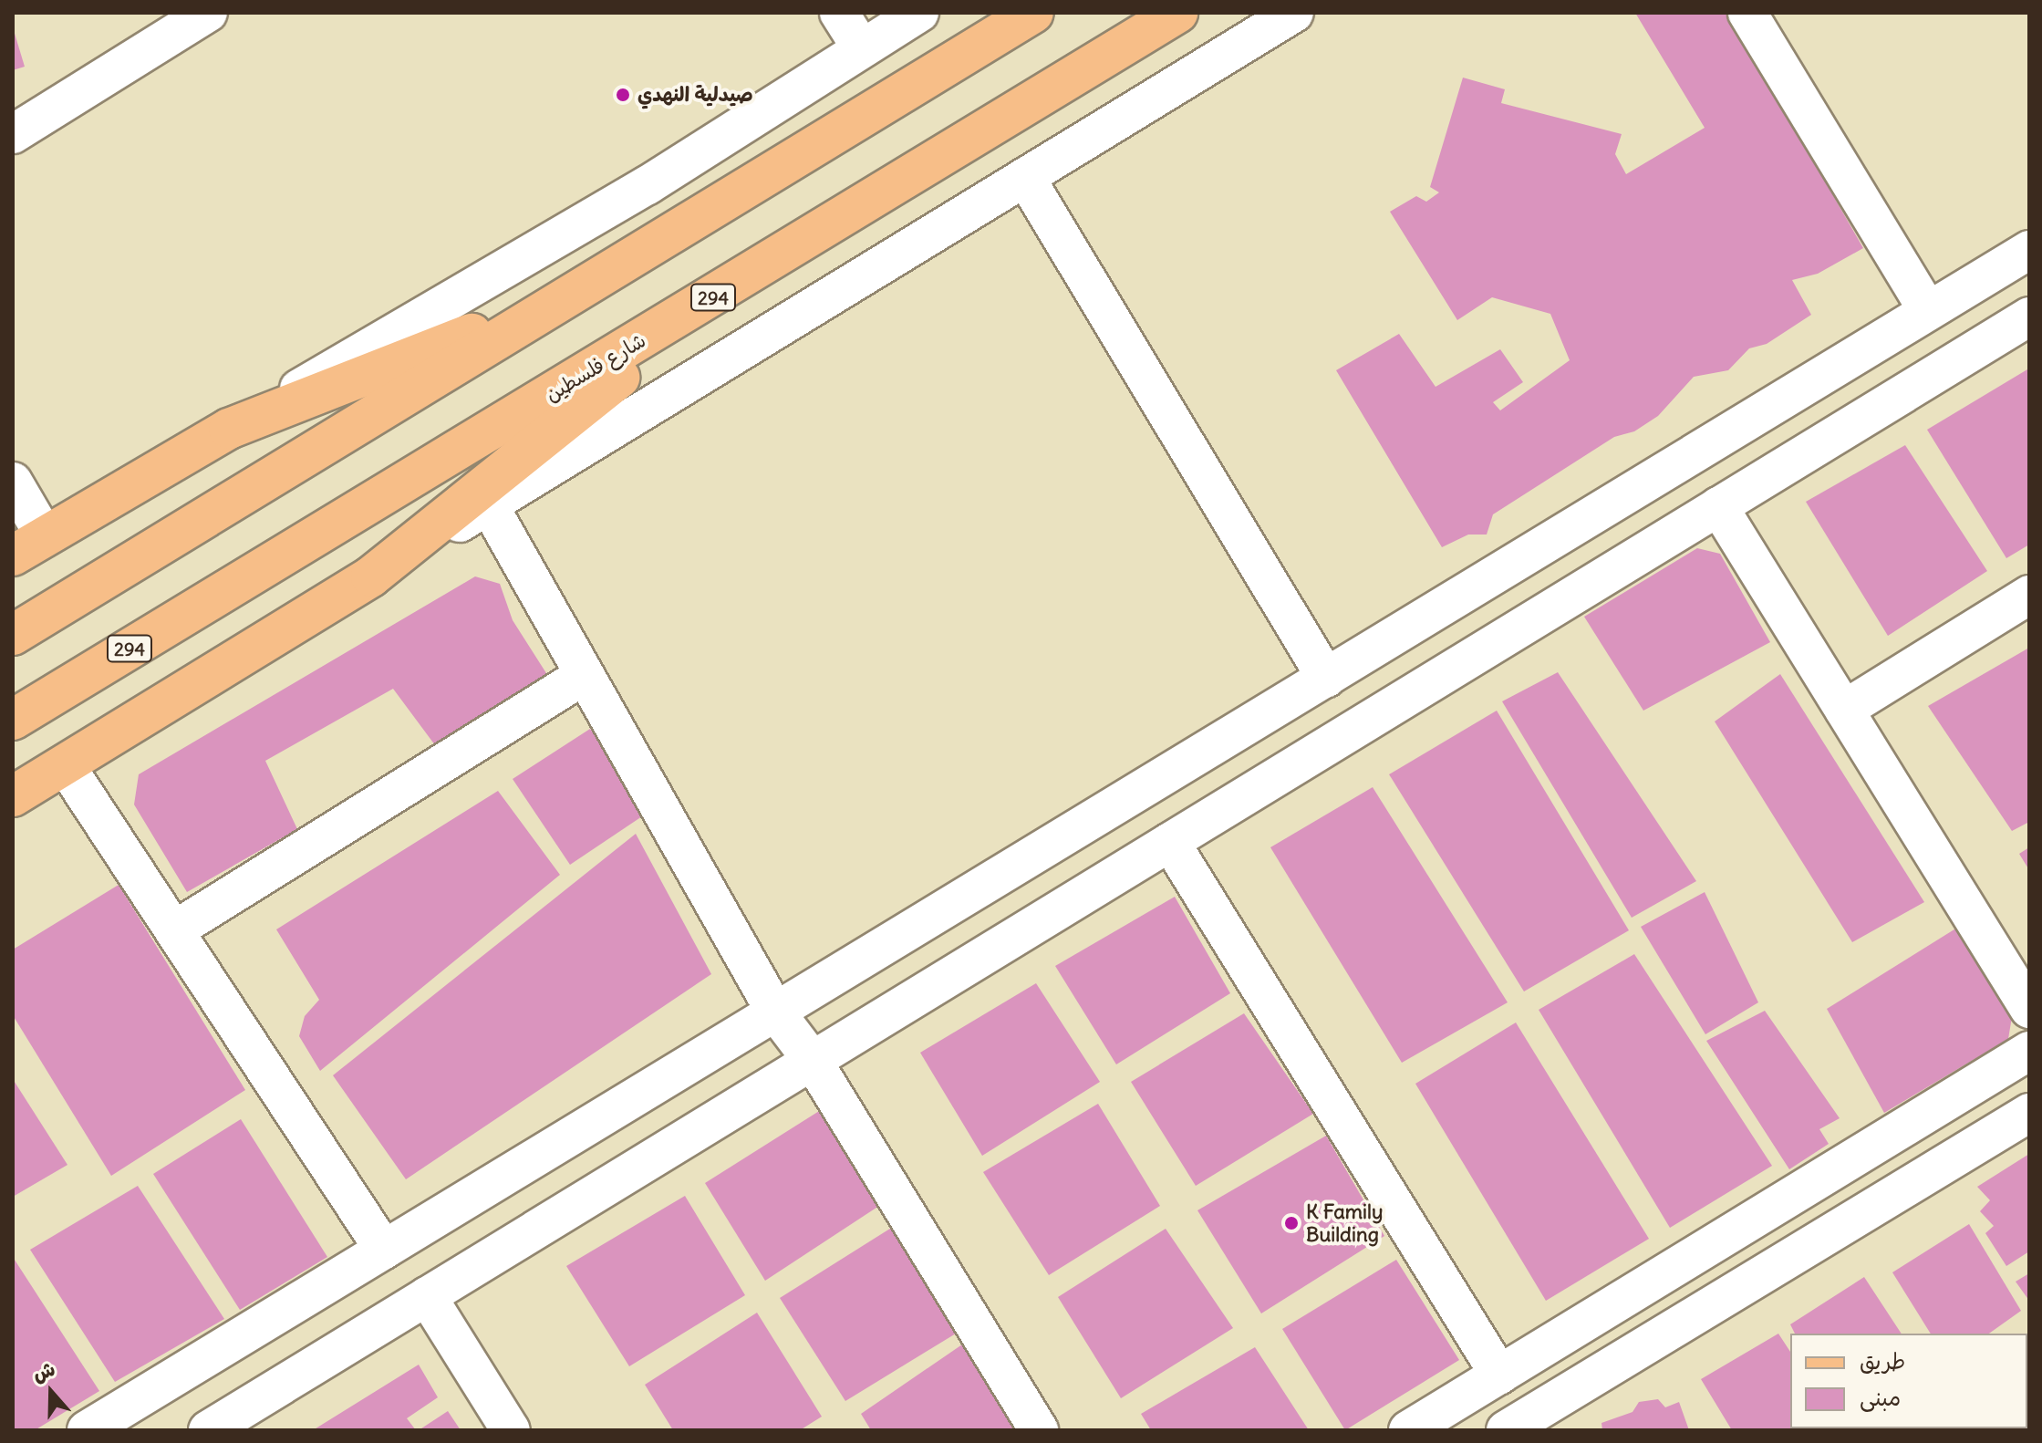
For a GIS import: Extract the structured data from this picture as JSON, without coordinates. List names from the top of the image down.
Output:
{
  "streets": {
    "main road": ["294", "شارع فلسطين"]
  },
  "places": ["صيدلية النهدي", "K Family Building"],
  "legend": ["طريق", "مبنى"],
  "north": "top"
}
